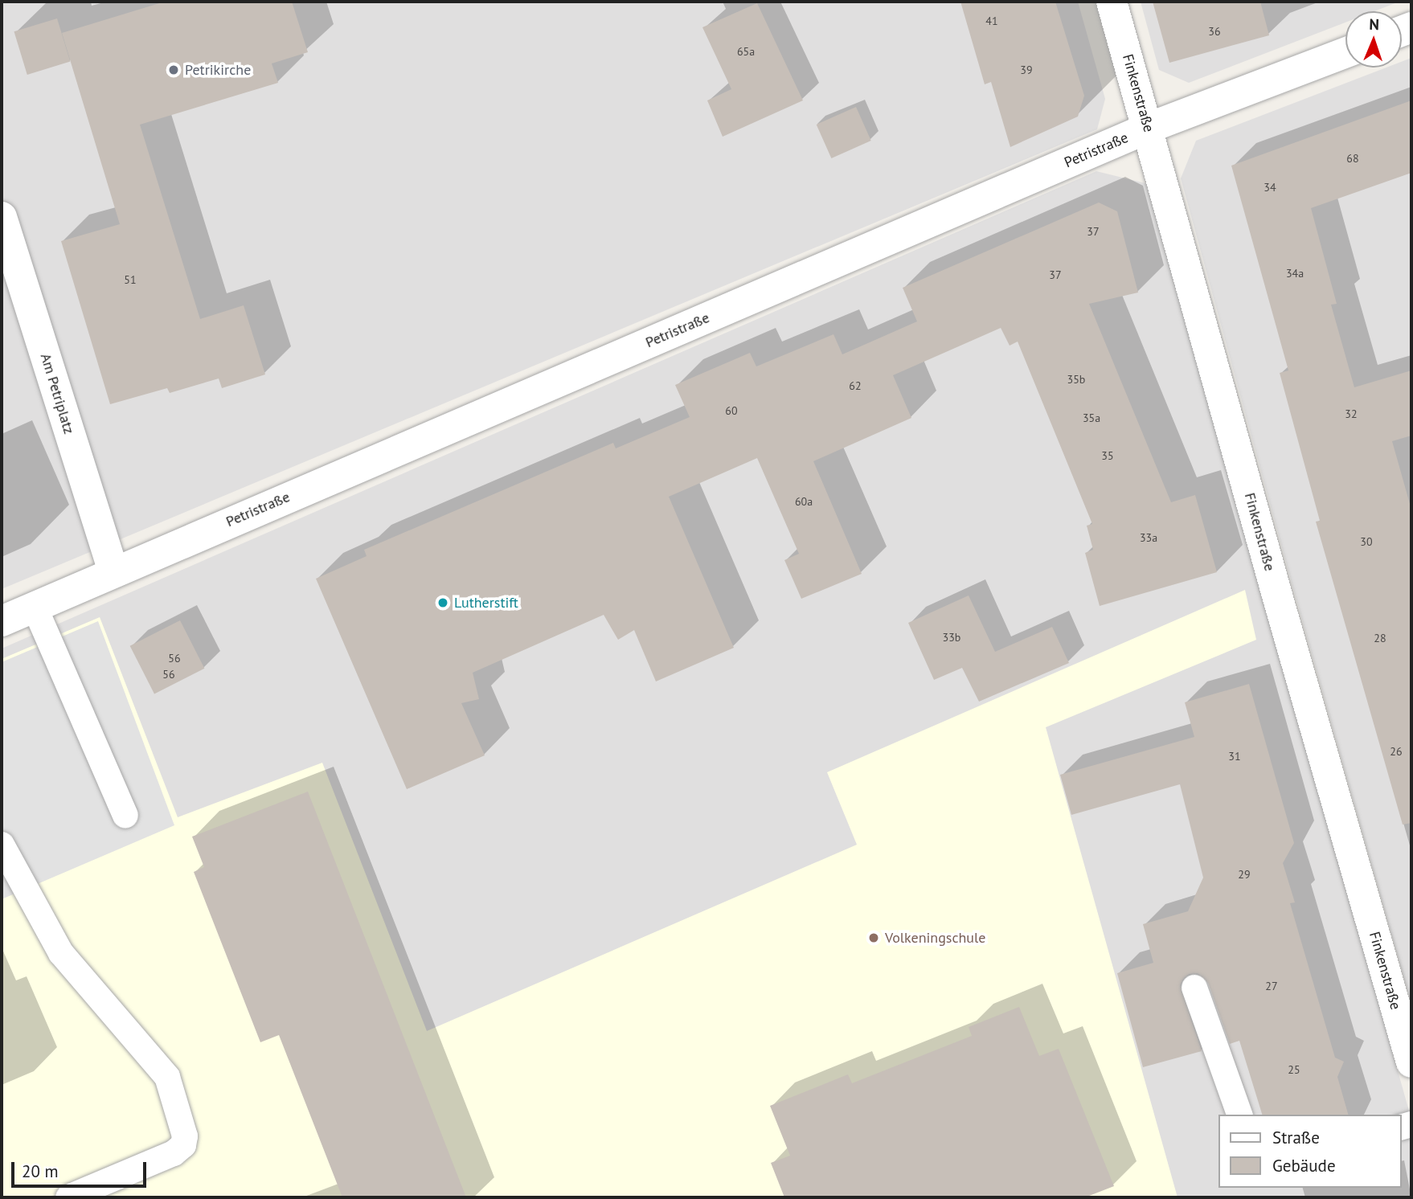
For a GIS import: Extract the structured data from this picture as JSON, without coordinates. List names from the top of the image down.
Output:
{
  "streets": {
    "street": ["Finkenstraße", "Petristraße", "Am Petriplatz"]
  },
  "crossings": [
    ["Finkenstraße", "Petristraße"],
    ["Petristraße", "Am Petriplatz"]
  ],
  "places": ["Petrikirche", "Lutherstift", "Volkeningschule"],
  "house_numbers": [
    "41",
    "36",
    "65a",
    "39",
    "68",
    "34",
    "37",
    "34a",
    "37",
    "51",
    "35b",
    "62",
    "60",
    "32",
    "35a",
    "35",
    "60a",
    "33a",
    "30",
    "33b",
    "28",
    "56",
    "56",
    "26",
    "31",
    "29",
    "27",
    "25"
  ],
  "legend": ["Straße", "Gebäude"],
  "scale_bar": "20 m",
  "north": "top"
}
